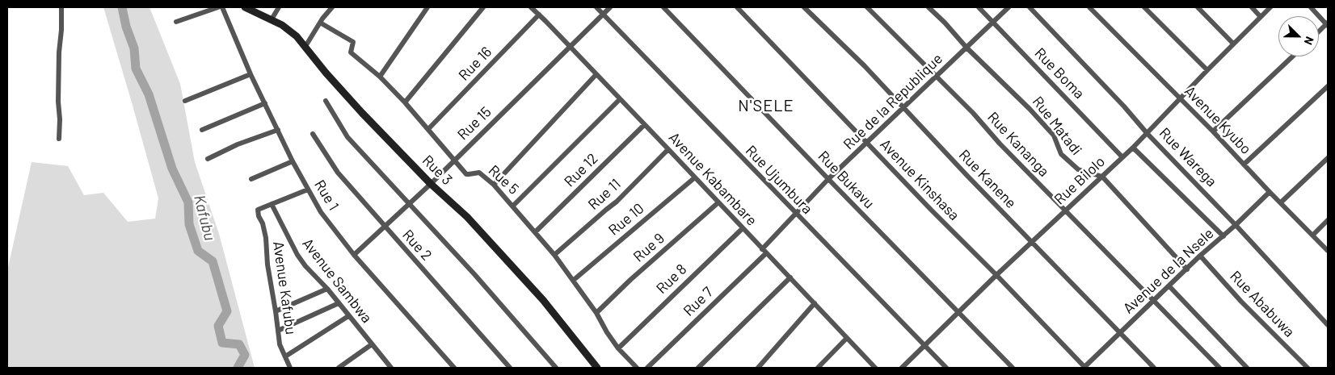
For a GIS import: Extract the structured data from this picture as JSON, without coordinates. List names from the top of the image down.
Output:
{
  "streets": {
    "street": [
      "Rue 16",
      "Rue Boma",
      "Rue de la Republique",
      "Avenue Kyubo",
      "Rue 15",
      "Rue Matadi",
      "Rue Kananga",
      "Rue Warega",
      "Rue 3",
      "Rue 12",
      "Avenue Kabambare",
      "Rue Kanene",
      "Rue 5",
      "Rue Ujumbura",
      "Rue Bukavu",
      "Avenue Kinshasa",
      "Rue Bilolo",
      "Rue 11",
      "Rue 1",
      "Rue 10",
      "Rue 2",
      "Rue 9",
      "Avenue de la Nsele",
      "Rue 8",
      "Avenue Sambwa",
      "Avenue Kafubu",
      "Rue 7",
      "Rue Ababuwa"
    ]
  },
  "crossings": [
    ["Rue 16", "Avenue Kabambare"],
    ["Rue 16", "Rue 5"],
    ["Rue Boma", "Rue de la Republique"],
    ["Rue Boma", "Rue Bilolo"],
    ["Rue de la Republique", "Rue Matadi"],
    ["Rue de la Republique", "Rue Kananga"],
    ["Rue de la Republique", "Avenue Kabambare"],
    ["Rue de la Republique", "Rue Kanene"],
    ["Rue de la Republique", "Rue Ujumbura"],
    ["Rue de la Republique", "Rue Bukavu"],
    ["Rue de la Republique", "Avenue Kinshasa"],
    ["Avenue Kyubo", "Rue Bilolo"],
    ["Avenue Kyubo", "Avenue de la Nsele"],
    ["Rue 15", "Rue 3"],
    ["Rue 15", "Avenue Kabambare"],
    ["Rue 15", "Rue 5"],
    ["Rue 15", "Rue Ujumbura"],
    ["Rue 15", "Rue 1"],
    ["Rue 15", "Rue 2"],
    ["Rue Matadi", "Rue Bilolo"],
    ["Rue Matadi", "Avenue de la Nsele"],
    ["Rue Kananga", "Rue Bilolo"],
    ["Rue Kananga", "Avenue de la Nsele"],
    ["Rue Warega", "Rue Bilolo"],
    ["Rue Warega", "Avenue de la Nsele"],
    ["Rue 12", "Avenue Kabambare"],
    ["Rue 12", "Rue 5"],
    ["Avenue Kabambare", "Rue 11"],
    ["Avenue Kabambare", "Rue 10"],
    ["Avenue Kabambare", "Rue 9"],
    ["Avenue Kabambare", "Rue 8"],
    ["Avenue Kabambare", "Rue 7"],
    ["Rue Kanene", "Rue Bilolo"],
    ["Rue Kanene", "Avenue de la Nsele"],
    ["Rue 5", "Rue 11"],
    ["Rue 5", "Rue 10"],
    ["Rue 5", "Rue 9"],
    ["Rue 5", "Rue 8"],
    ["Rue Ujumbura", "Rue Bilolo"],
    ["Rue Bukavu", "Rue Bilolo"],
    ["Avenue Kinshasa", "Rue Bilolo"],
    ["Avenue Kinshasa", "Avenue de la Nsele"],
    ["Avenue de la Nsele", "Rue Ababuwa"],
    ["Avenue Sambwa", "Avenue Kafubu"]
  ],
  "districts": ["N'SELE"],
  "water": ["Kafubu"],
  "north": "bottom right"
}
